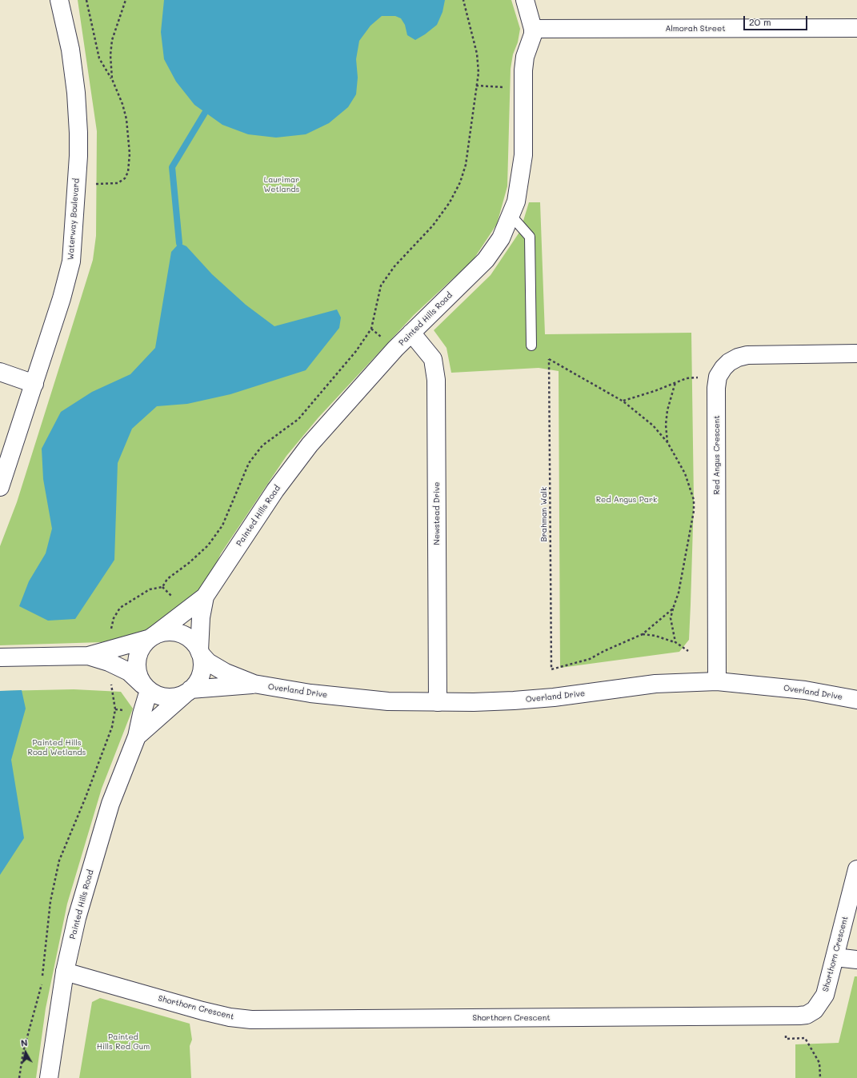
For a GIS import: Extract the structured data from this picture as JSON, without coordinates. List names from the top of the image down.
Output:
{
  "streets": {
    "street": [
      "Almorah Street",
      "Waterway Boulevard",
      "Painted Hills Road",
      "Red Angus Crescent",
      "Newstead Drive",
      "Overland Drive",
      "Shorthorn Crescent"
    ],
    "path": ["Brahman Walk"]
  },
  "crossings": [
    ["Almorah Street", "Painted Hills Road"],
    ["Painted Hills Road", "Newstead Drive"],
    ["Painted Hills Road", "Overland Drive"],
    ["Painted Hills Road", "Shorthorn Crescent"],
    ["Red Angus Crescent", "Overland Drive"],
    ["Newstead Drive", "Overland Drive"]
  ],
  "parks": [
    "Laurimar Wetlands",
    "Red Angus Park",
    "Painted Hills Road Wetlands",
    "Painted Hills Red Gum"
  ],
  "scale_bar": "20 m",
  "north": "top"
}
